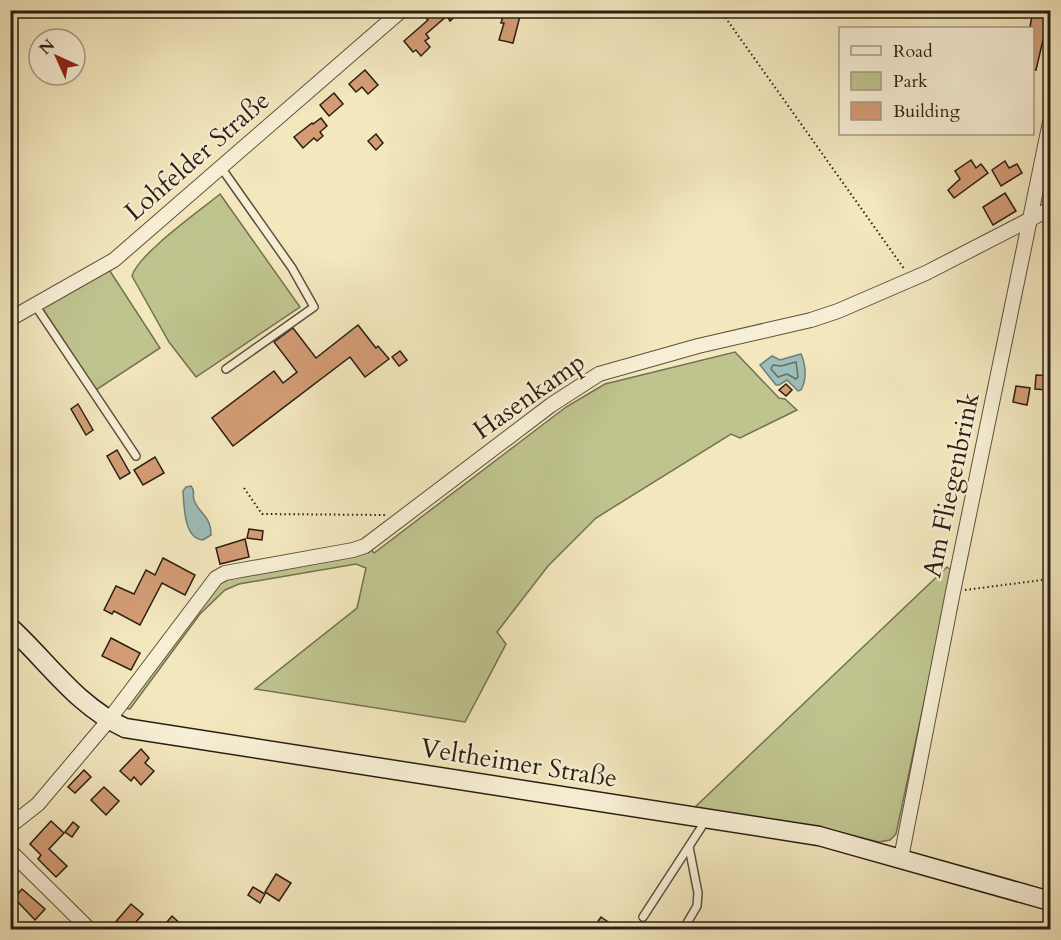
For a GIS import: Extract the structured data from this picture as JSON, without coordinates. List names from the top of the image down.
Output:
{
  "streets": {
    "main road": ["Veltheimer Straße"],
    "street": ["Lohfelder Straße", "Hasenkamp", "Am Fliegenbrink"]
  },
  "crossings": [
    ["Hasenkamp", "Am Fliegenbrink"],
    ["Hasenkamp", "Veltheimer Straße"],
    ["Am Fliegenbrink", "Veltheimer Straße"]
  ],
  "legend": ["Road", "Park", "Building"],
  "north": "top left"
}
